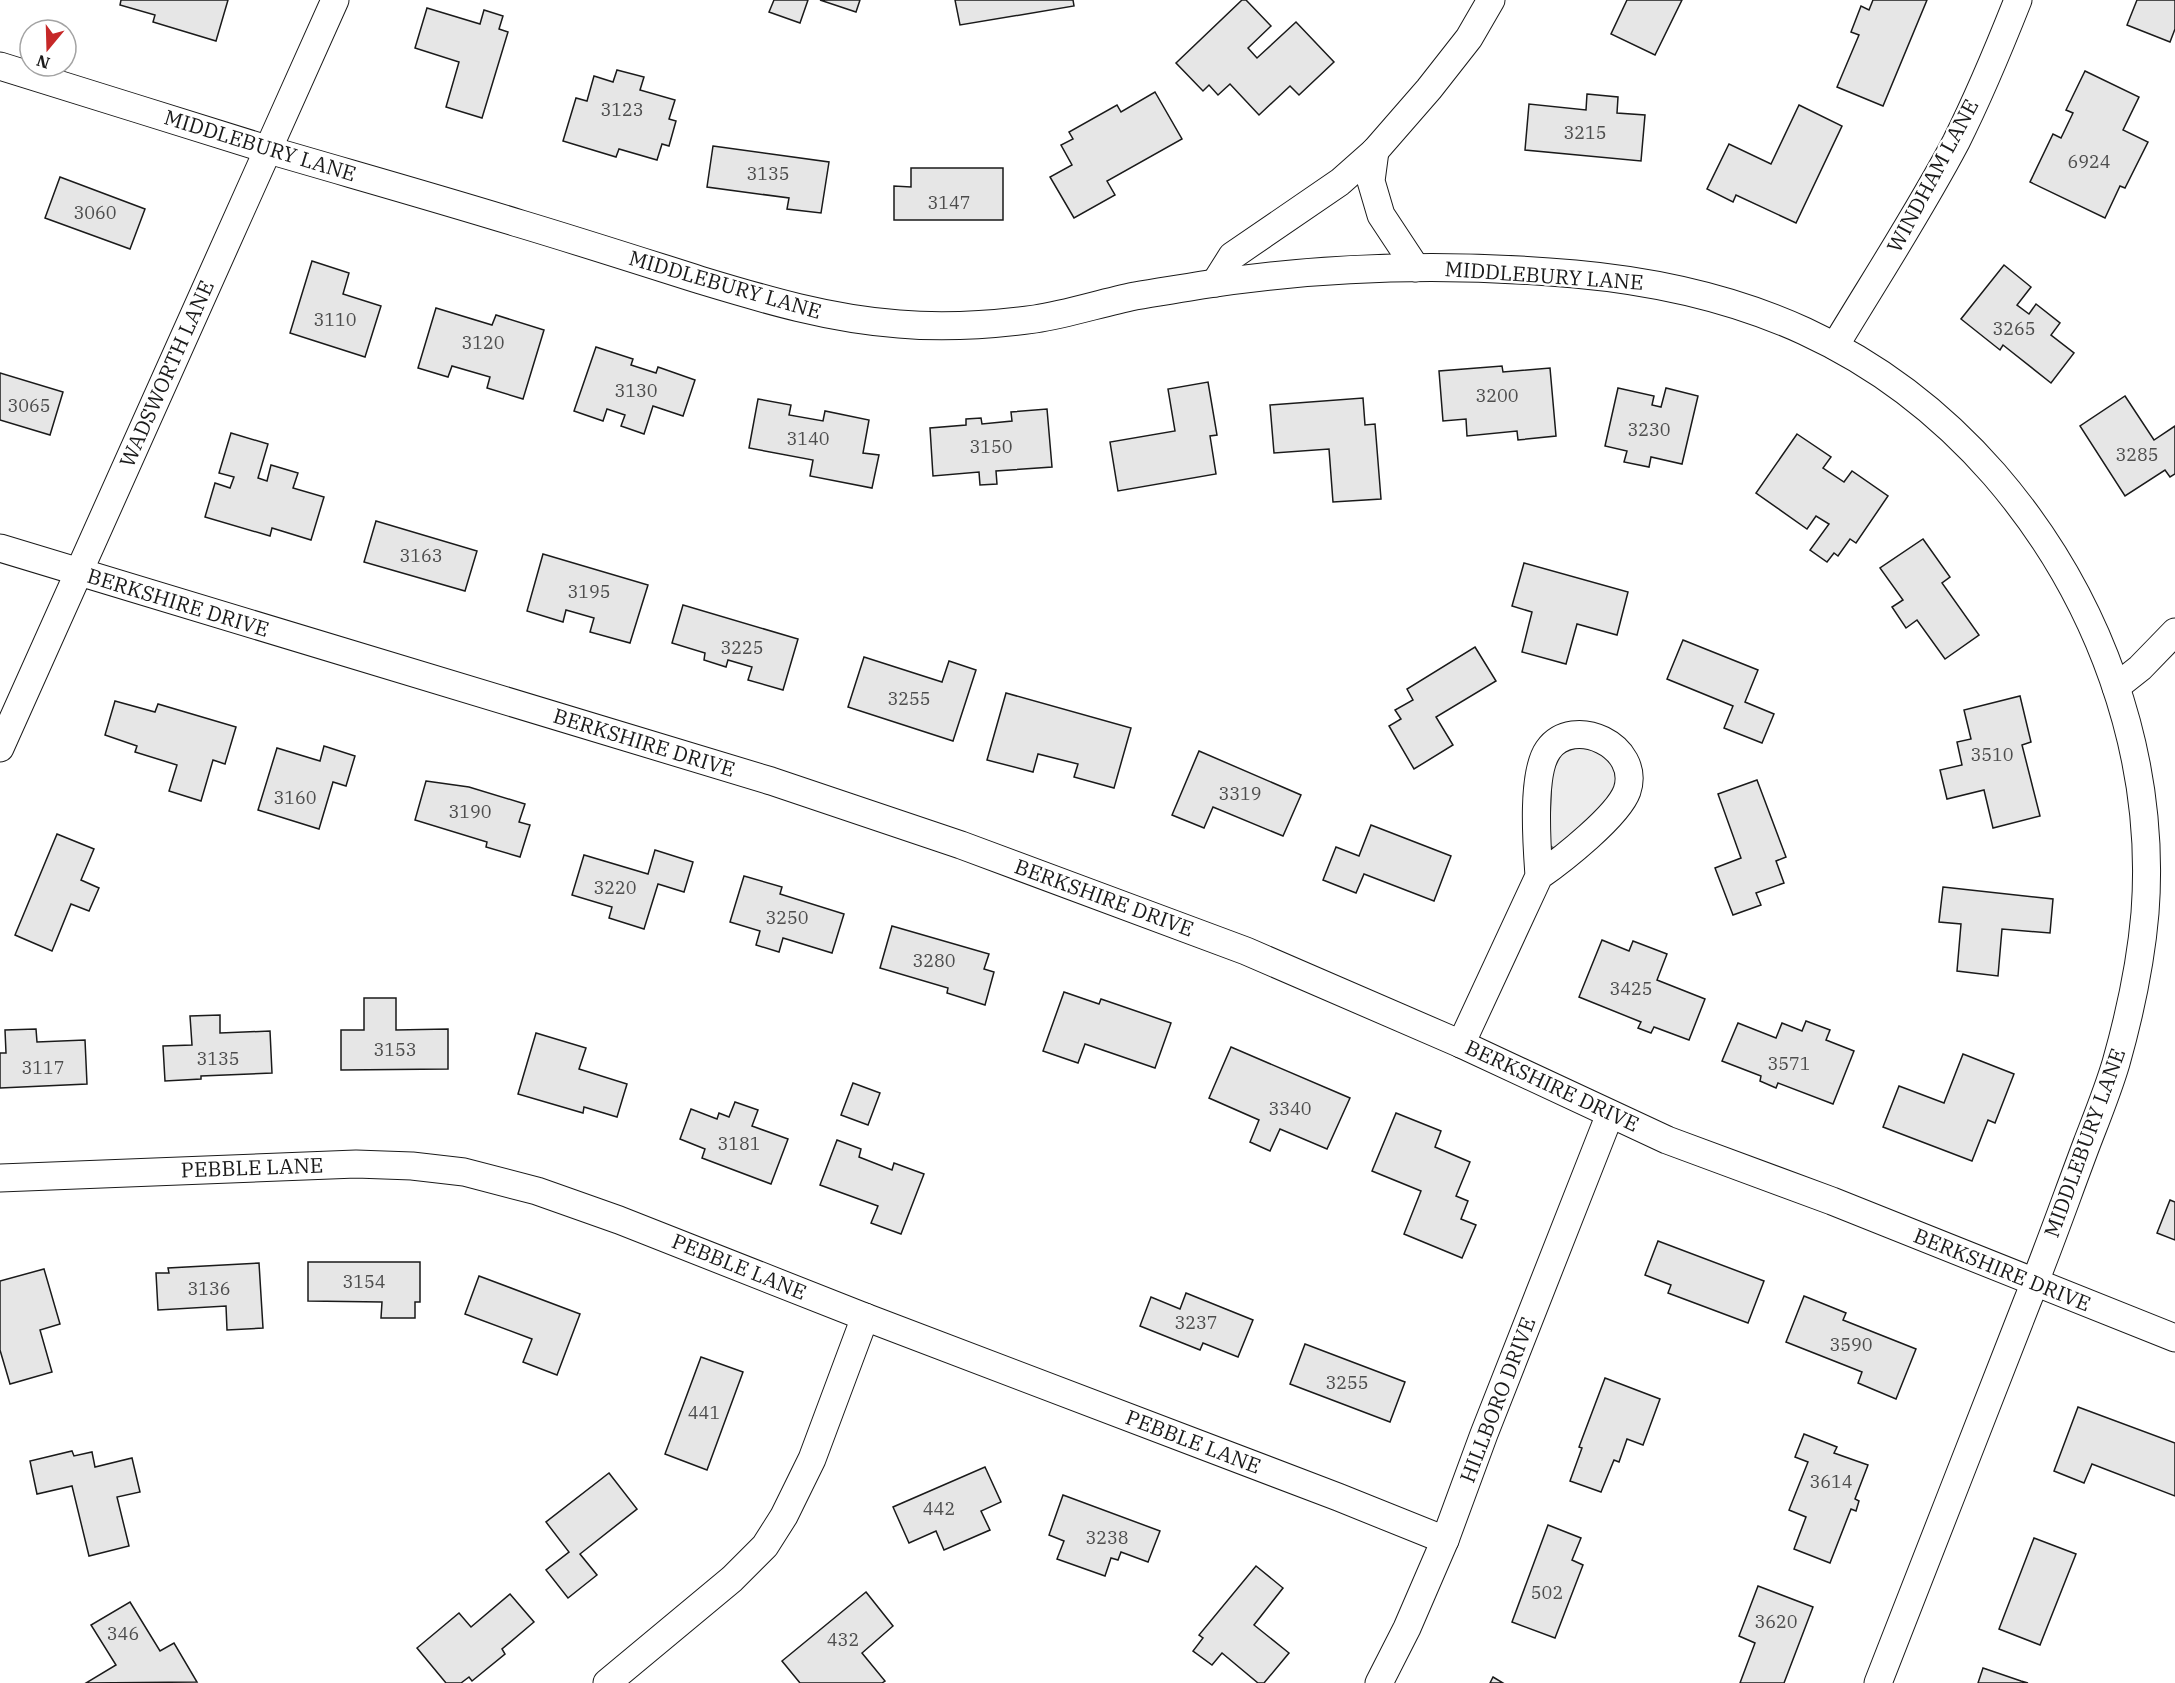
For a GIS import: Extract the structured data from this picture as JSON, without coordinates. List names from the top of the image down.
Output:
{
  "streets": {
    "street": [
      "MIDDLEBURY LANE",
      "WINDHAM LANE",
      "WADSWORTH LANE",
      "BERKSHIRE DRIVE",
      "PEBBLE LANE",
      "HILLBORO DRIVE"
    ]
  },
  "crossings": [
    ["MIDDLEBURY LANE", "WINDHAM LANE"],
    ["MIDDLEBURY LANE", "WADSWORTH LANE"],
    ["MIDDLEBURY LANE", "BERKSHIRE DRIVE"],
    ["WADSWORTH LANE", "BERKSHIRE DRIVE"],
    ["BERKSHIRE DRIVE", "HILLBORO DRIVE"],
    ["PEBBLE LANE", "HILLBORO DRIVE"]
  ],
  "house_numbers": [
    "3123",
    "3215",
    "6924",
    "3135",
    "3147",
    "3060",
    "3110",
    "3265",
    "3120",
    "3130",
    "3200",
    "3065",
    "3230",
    "3140",
    "3150",
    "3285",
    "3163",
    "3195",
    "3225",
    "3255",
    "3510",
    "3319",
    "3160",
    "3190",
    "3220",
    "3250",
    "3280",
    "3425",
    "3153",
    "3135",
    "3571",
    "3117",
    "3340",
    "3181",
    "3154",
    "3136",
    "3237",
    "3590",
    "3255",
    "441",
    "3614",
    "442",
    "3238",
    "502",
    "3620",
    "346",
    "432"
  ],
  "north": "bottom"
}
